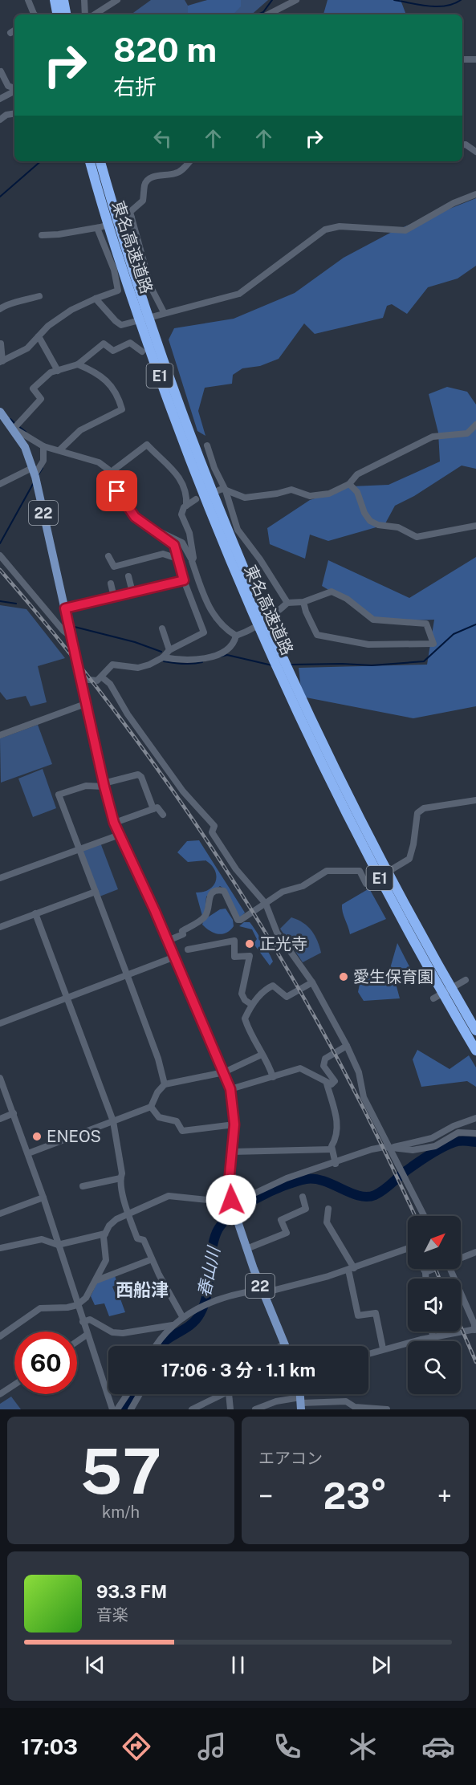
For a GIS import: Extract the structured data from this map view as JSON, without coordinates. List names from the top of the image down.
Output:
{
  "streets": {
    "highway": ["東名高速道路", "E1"],
    "main road": ["22"]
  },
  "districts": ["西船津"],
  "water": ["春山川"],
  "places": ["正光寺", "愛生保育園", "ENEOS"],
  "north": "top right",
  "page": {
    "turn": ["820 m", "右折"],
    "limit": "60",
    "trip": "17:06 · 3 分 · 1.1 km",
    "tile": [
      ["57", "km/h"],
      "エアコン"
    ],
    "heat": ["−", "23°", "+"],
    "song": ["93.3 FM", "音楽"],
    "tabs": "17:03"
  }
}
